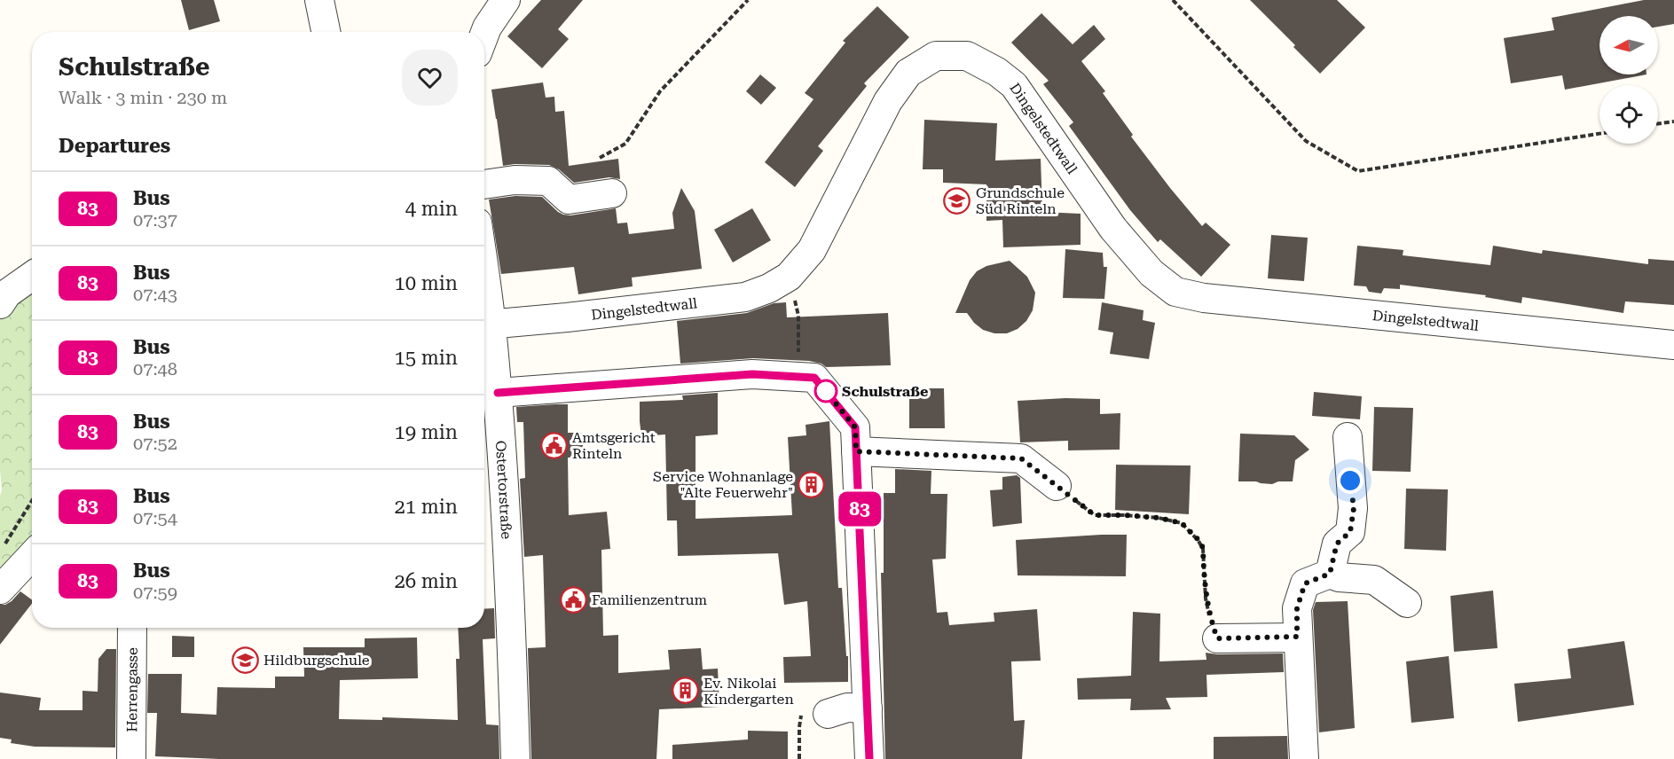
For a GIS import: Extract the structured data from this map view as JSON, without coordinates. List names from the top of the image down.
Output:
{
  "streets": {
    "street": ["Dingelstedtwall", "Ostertorstraße", "Herrengasse"]
  },
  "crossings": [
    ["Dingelstedtwall", "Ostertorstraße"]
  ],
  "places": {
    "school or university": ["Grundschule Süd Rinteln", "Hildburgschule"],
    "other": ["Schulstraße"],
    "public building": ["Amtsgericht Rinteln", "Familienzentrum"],
    "building": ["Service Wohnanlage \"Alte Feuerwehr\"", "Ev. Nikolai Kindergarten"]
  },
  "lines": ["bus line 83"],
  "north": "left",
  "page": {
    "on_map": "83",
    "heading": [
      ["Schulstraße", "Walk · 3 min · 230 m"],
      "Departures"
    ],
    "list": [
      {
        "mark": "83",
        "name": "Bus",
        "note": "07:37",
        "value": "4 min"
      },
      {
        "mark": "83",
        "name": "Bus",
        "note": "07:43",
        "value": "10 min"
      },
      {
        "mark": "83",
        "name": "Bus",
        "note": "07:48",
        "value": "15 min"
      },
      {
        "mark": "83",
        "name": "Bus",
        "note": "07:52",
        "value": "19 min"
      },
      {
        "mark": "83",
        "name": "Bus",
        "note": "07:54",
        "value": "21 min"
      },
      {
        "mark": "83",
        "name": "Bus",
        "note": "07:59",
        "value": "26 min"
      }
    ]
  }
}
